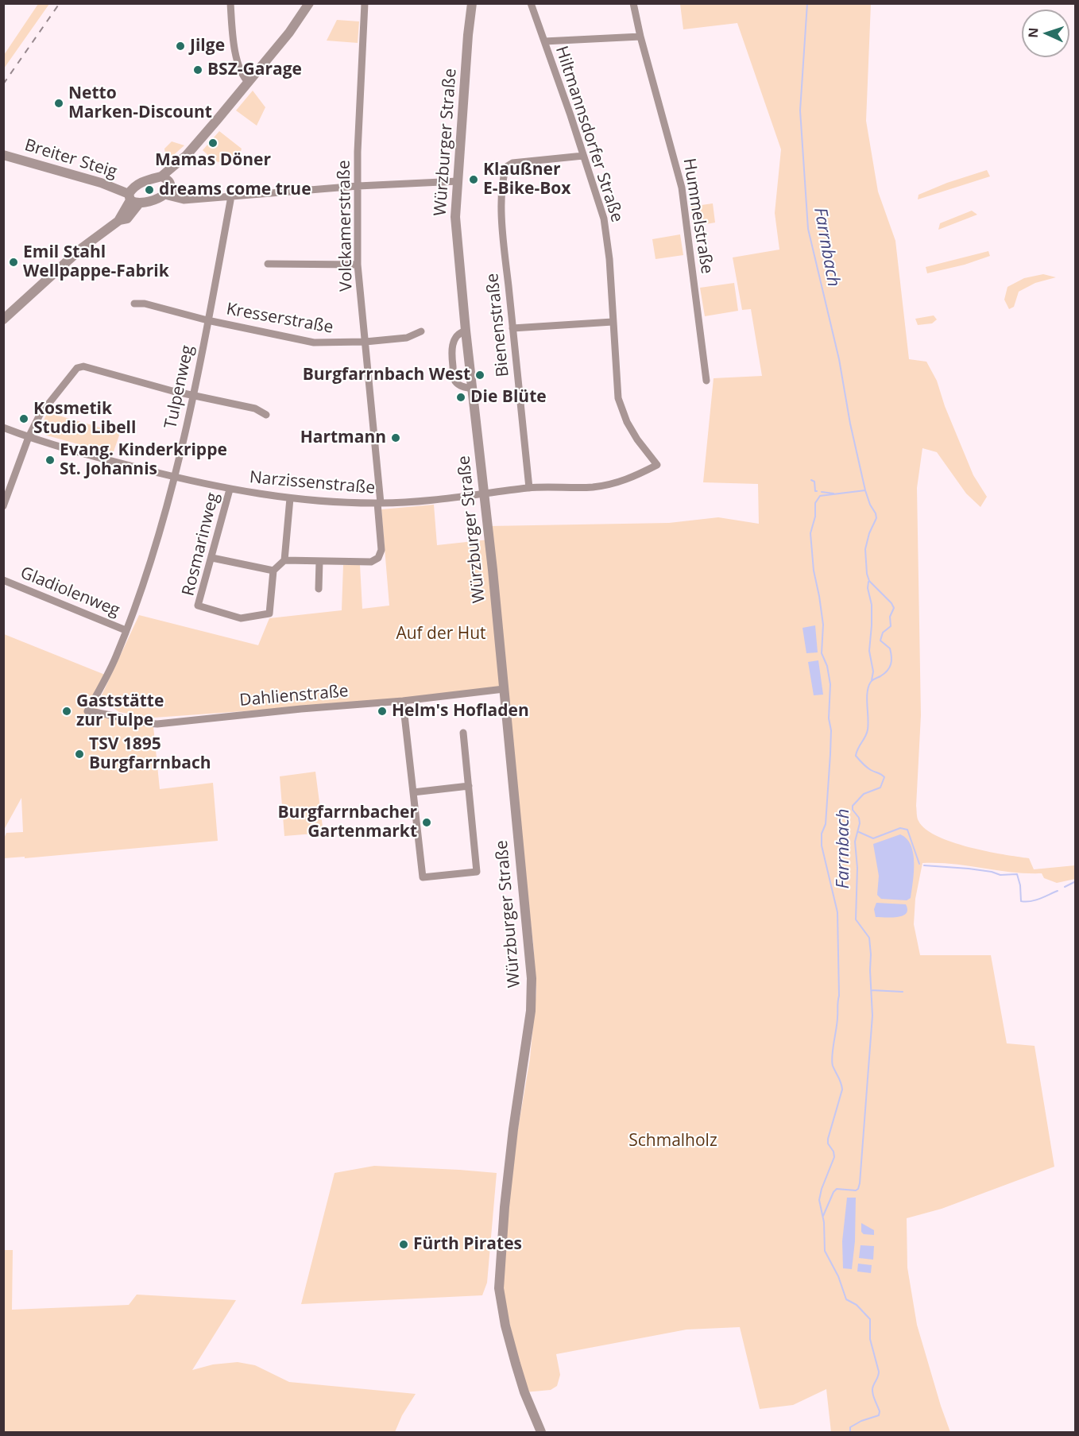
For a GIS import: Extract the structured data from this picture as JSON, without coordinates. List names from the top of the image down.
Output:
{
  "streets": {
    "street": [
      "Hiltmannsdorfer Straße",
      "Würzburger Straße",
      "Breiter Steig",
      "Hummelstraße",
      "Volckamerstraße",
      "Kresserstraße",
      "Bienenstraße",
      "Tulpenweg",
      "Narzissenstraße",
      "Rosmarinweg",
      "Gladiolenweg",
      "Dahlienstraße"
    ]
  },
  "crossings": [
    ["Hiltmannsdorfer Straße", "Bienenstraße"],
    ["Hiltmannsdorfer Straße", "Narzissenstraße"],
    ["Würzburger Straße", "Narzissenstraße"],
    ["Würzburger Straße", "Dahlienstraße"],
    ["Volckamerstraße", "Kresserstraße"],
    ["Volckamerstraße", "Narzissenstraße"],
    ["Kresserstraße", "Tulpenweg"],
    ["Bienenstraße", "Narzissenstraße"],
    ["Tulpenweg", "Narzissenstraße"],
    ["Tulpenweg", "Gladiolenweg"],
    ["Tulpenweg", "Dahlienstraße"],
    ["Narzissenstraße", "Rosmarinweg"]
  ],
  "water": ["Farrnbach"],
  "parks": ["Auf der Hut", "Schmalholz"],
  "places": [
    "Jilge",
    "BSZ-Garage",
    "Netto Marken-Discount",
    "Mamas Döner",
    "Klaußner E-Bike-Box",
    "dreams come true",
    "Emil Stahl Wellpappe-Fabrik",
    "Burgfarrnbach West",
    "Die Blüte",
    "Kosmetik Studio Libell",
    "Hartmann",
    "Evang. Kinderkrippe St. Johannis",
    "Gaststätte zur Tulpe",
    "Helm's Hofladen",
    "TSV 1895 Burgfarrnbach",
    "Burgfarrnbacher Gartenmarkt",
    "Fürth Pirates"
  ],
  "north": "left"
}
